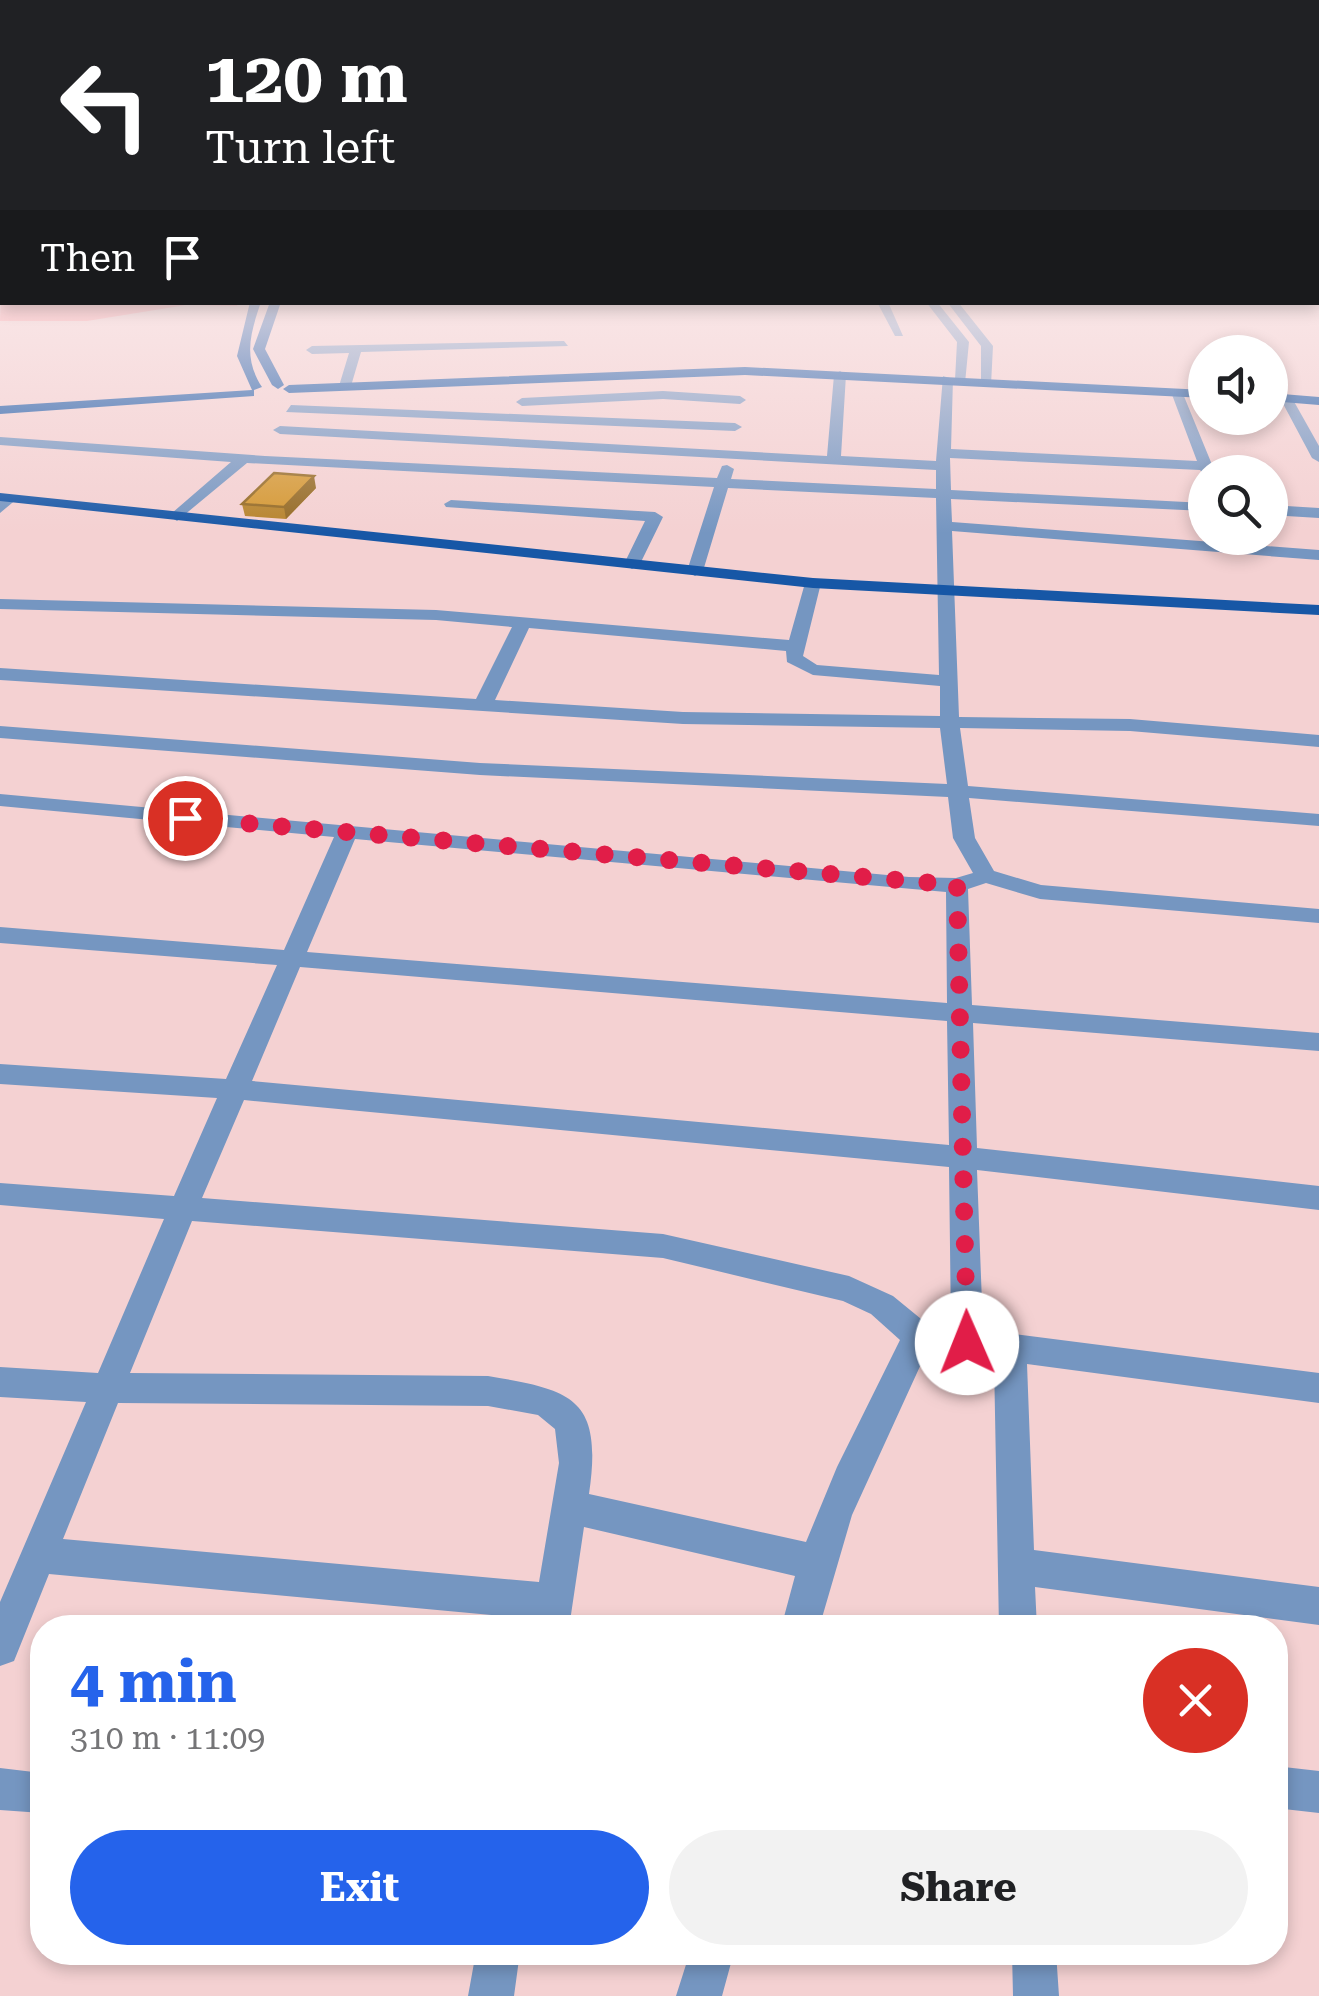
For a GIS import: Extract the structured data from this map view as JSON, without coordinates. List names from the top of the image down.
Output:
{
  "page": {
    "turn": ["120 m", "Turn left"],
    "then": "Then",
    "heading": ["4 min", "310 m · 11:09"],
    "buttons": ["Exit", "Share"]
  }
}
